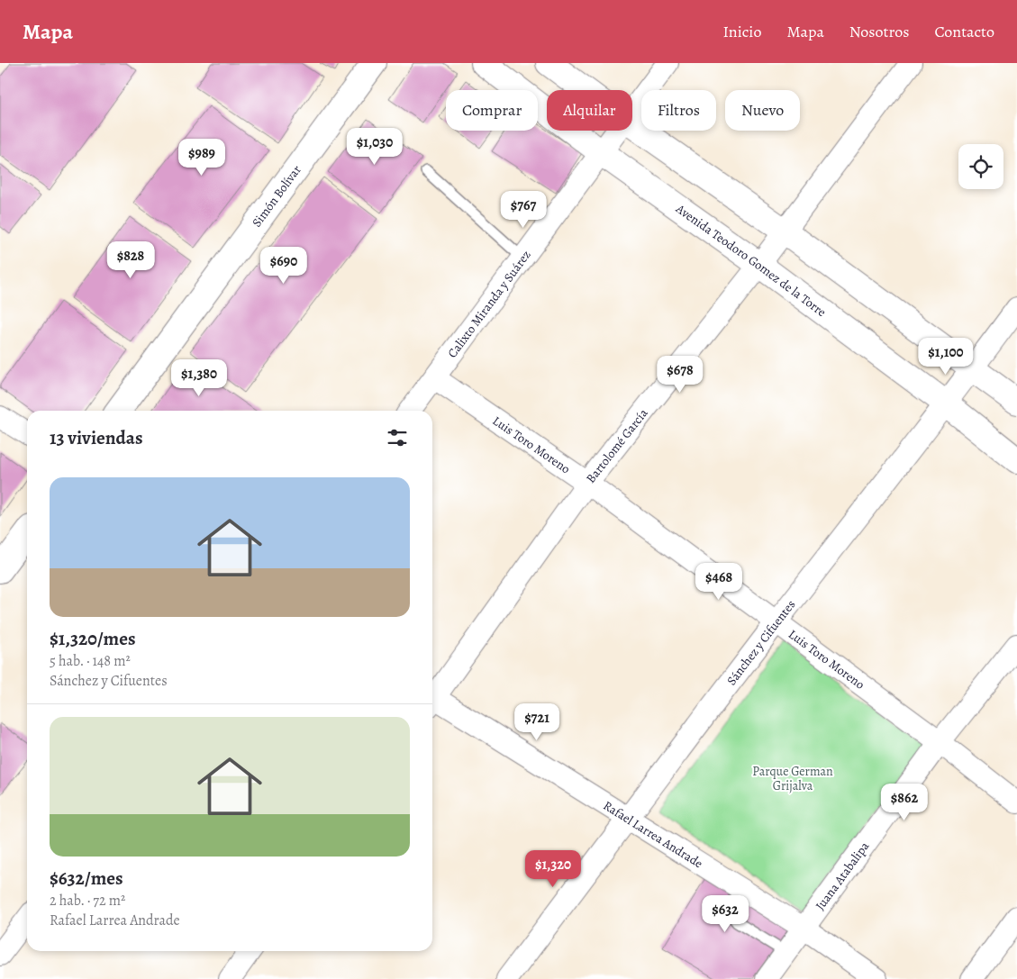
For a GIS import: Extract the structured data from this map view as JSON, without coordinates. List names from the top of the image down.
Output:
{
  "streets": {
    "main road": ["Simón Bolívar", "Avenida Teodoro Gomez de la Torre"],
    "street": [
      "Calixto Miranda y Suárez",
      "Luis Toro Moreno",
      "Bartolomé García",
      "Sánchez y Cifuentes",
      "Rafael Larrea Andrade",
      "Juana Atabalipa"
    ]
  },
  "crossings": [
    ["Avenida Teodoro Gomez de la Torre", "Calixto Miranda y Suárez"],
    ["Avenida Teodoro Gomez de la Torre", "Bartolomé García"],
    ["Avenida Teodoro Gomez de la Torre", "Sánchez y Cifuentes"],
    ["Calixto Miranda y Suárez", "Luis Toro Moreno"],
    ["Luis Toro Moreno", "Bartolomé García"],
    ["Luis Toro Moreno", "Sánchez y Cifuentes"],
    ["Luis Toro Moreno", "Juana Atabalipa"],
    ["Sánchez y Cifuentes", "Rafael Larrea Andrade"],
    ["Rafael Larrea Andrade", "Juana Atabalipa"]
  ],
  "parks": ["Parque German Grijalva"],
  "page": {
    "header": "Mapa",
    "nav": [
      "Inicio",
      "Mapa",
      "Nosotros",
      "Contacto"
    ],
    "chip": [
      "Comprar",
      "Alquilar",
      "Filtros",
      "Nuevo"
    ],
    "price": [
      "$1,030",
      "$989",
      "$767",
      "$828",
      "$690",
      "$1,100",
      "$678",
      "$1,380",
      "$468",
      "$721",
      "$862",
      "$1,320",
      "$632"
    ],
    "heading": "13 viviendas",
    "list": [
      {
        "name": "$1,320/mes",
        "note": "5 hab. · 148 m² · Sánchez y Cifuentes"
      },
      {
        "name": "$632/mes",
        "note": "2 hab. · 72 m² · Rafael Larrea Andrade"
      }
    ]
  }
}
